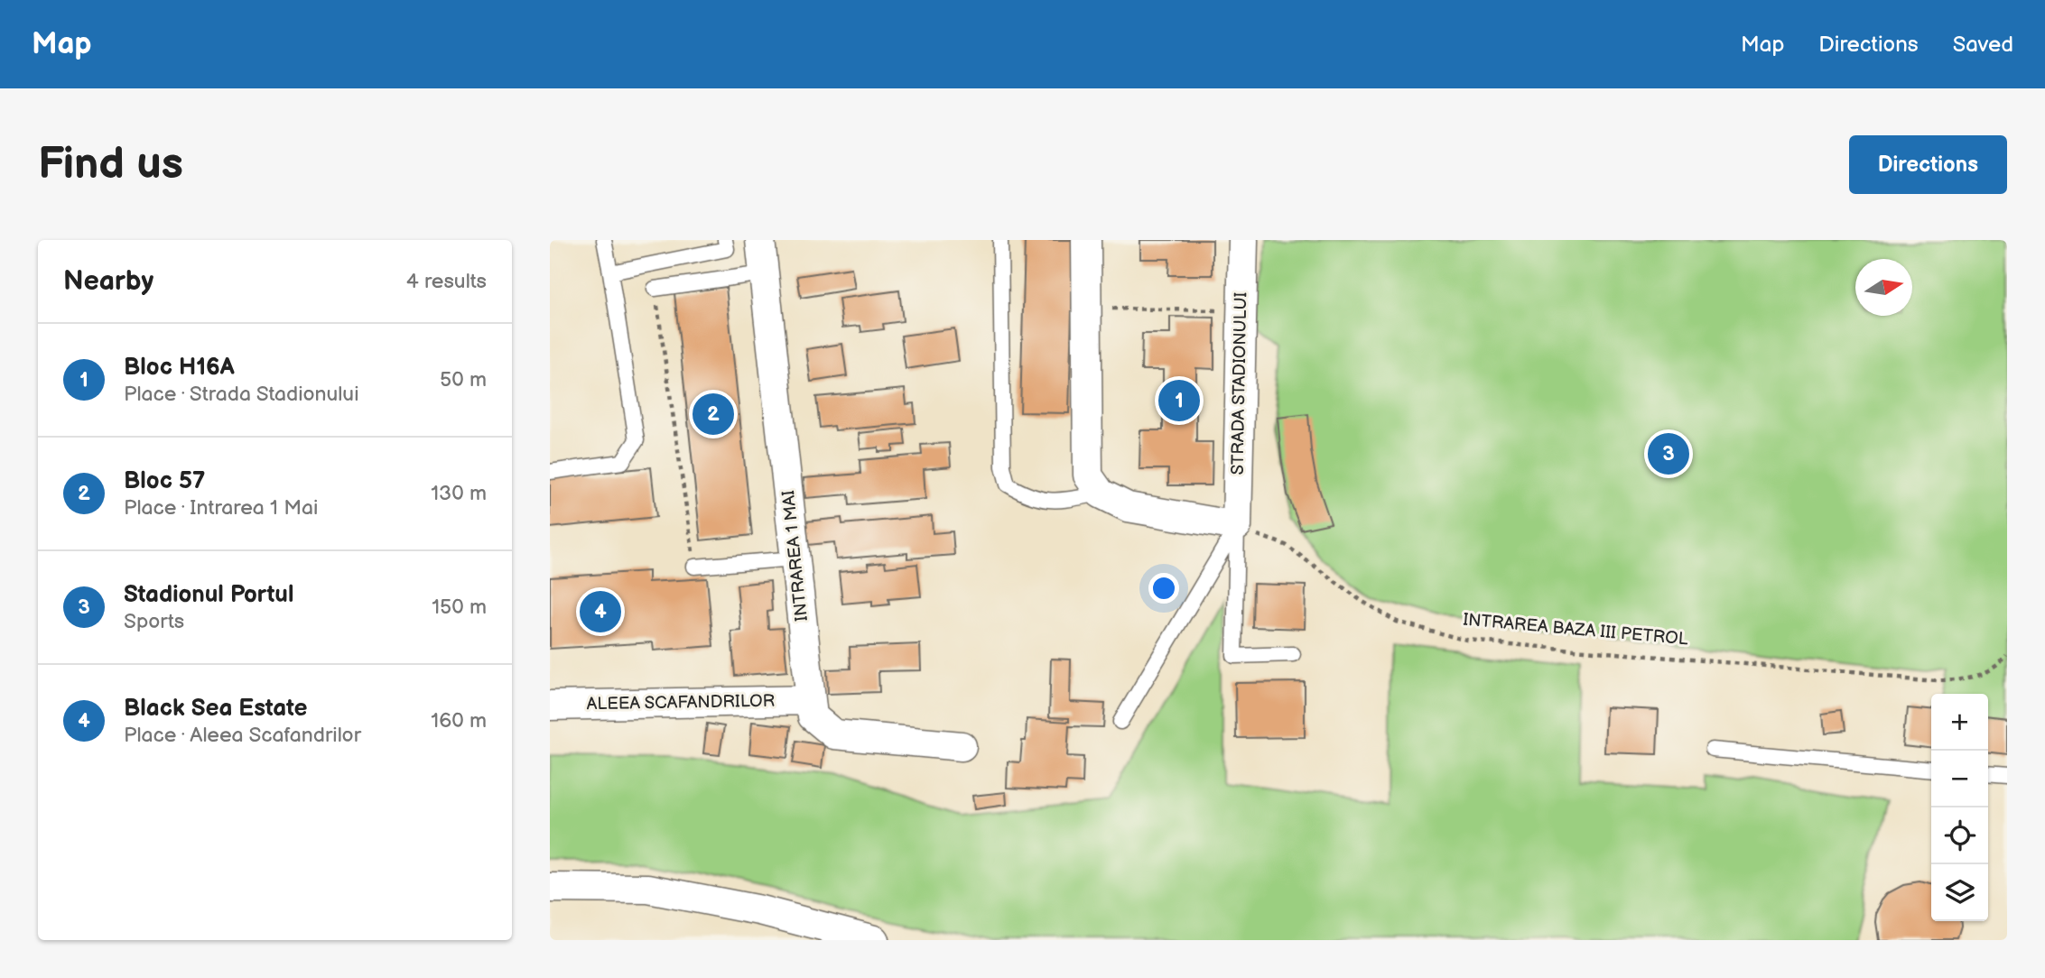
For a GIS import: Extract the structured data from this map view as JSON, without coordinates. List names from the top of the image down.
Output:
{
  "streets": {
    "street": ["STRADA STADIONULUI", "INTRAREA 1 MAI", "ALEEA SCAFANDRILOR"],
    "path": ["INTRAREA BAZA III PETROL"]
  },
  "crossings": [
    ["STRADA STADIONULUI", "INTRAREA BAZA III PETROL"],
    ["INTRAREA 1 MAI", "ALEEA SCAFANDRILOR"]
  ],
  "north": "right",
  "page": {
    "header": "Map",
    "nav": ["Map", "Directions", "Saved"],
    "buttons": "Directions",
    "title": "Find us",
    "heading": ["Nearby", "4 results"],
    "list": [
      {
        "mark": "1",
        "name": "Bloc H16A",
        "note": "Place · Strada Stadionului",
        "value": "50 m"
      },
      {
        "mark": "2",
        "name": "Bloc 57",
        "note": "Place · Intrarea 1 Mai",
        "value": "130 m"
      },
      {
        "mark": "3",
        "name": "Stadionul Portul",
        "note": "Sports",
        "value": "150 m"
      },
      {
        "mark": "4",
        "name": "Black Sea Estate",
        "note": "Place · Aleea Scafandrilor",
        "value": "160 m"
      }
    ],
    "pins": [
      "1",
      "2",
      "3",
      "4"
    ],
    "map_buttons": ["+", "−"]
  }
}
